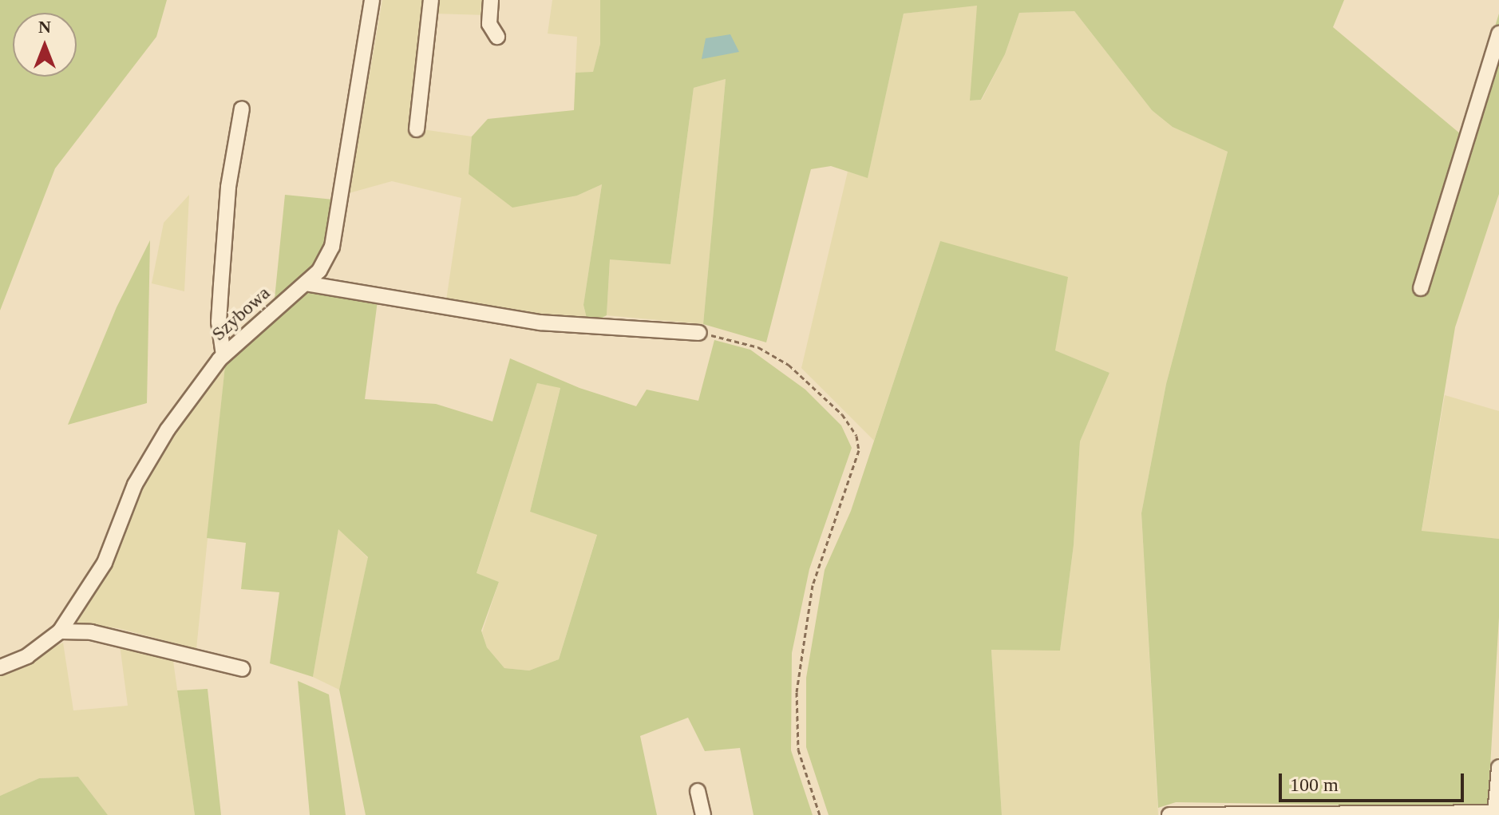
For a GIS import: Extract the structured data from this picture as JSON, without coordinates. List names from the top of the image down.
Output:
{
  "streets": {
    "street": ["Szybowa"]
  },
  "scale_bar": "100 m",
  "north": "top"
}
